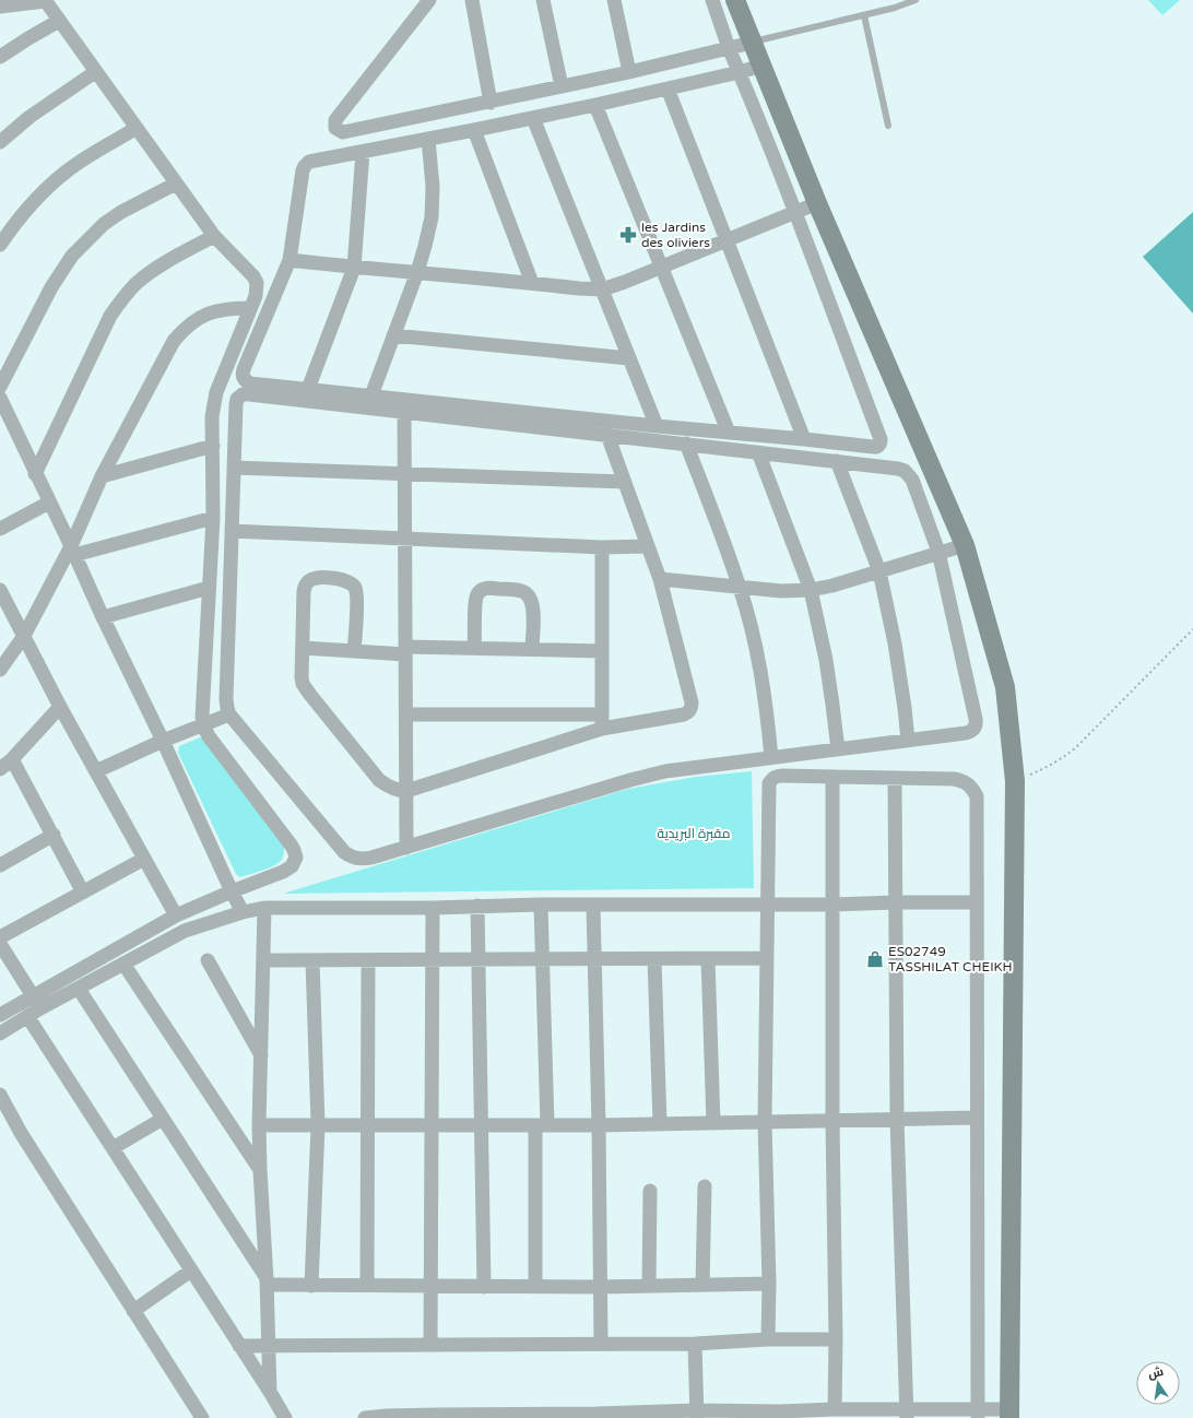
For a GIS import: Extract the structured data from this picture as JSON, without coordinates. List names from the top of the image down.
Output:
{
  "parks": ["مقبرة البريدية"],
  "places": {
    "pharmacy": ["les Jardins des oliviers"],
    "shop": ["ES02749 TASSHILAT CHEIKH"]
  },
  "north": "top"
}
